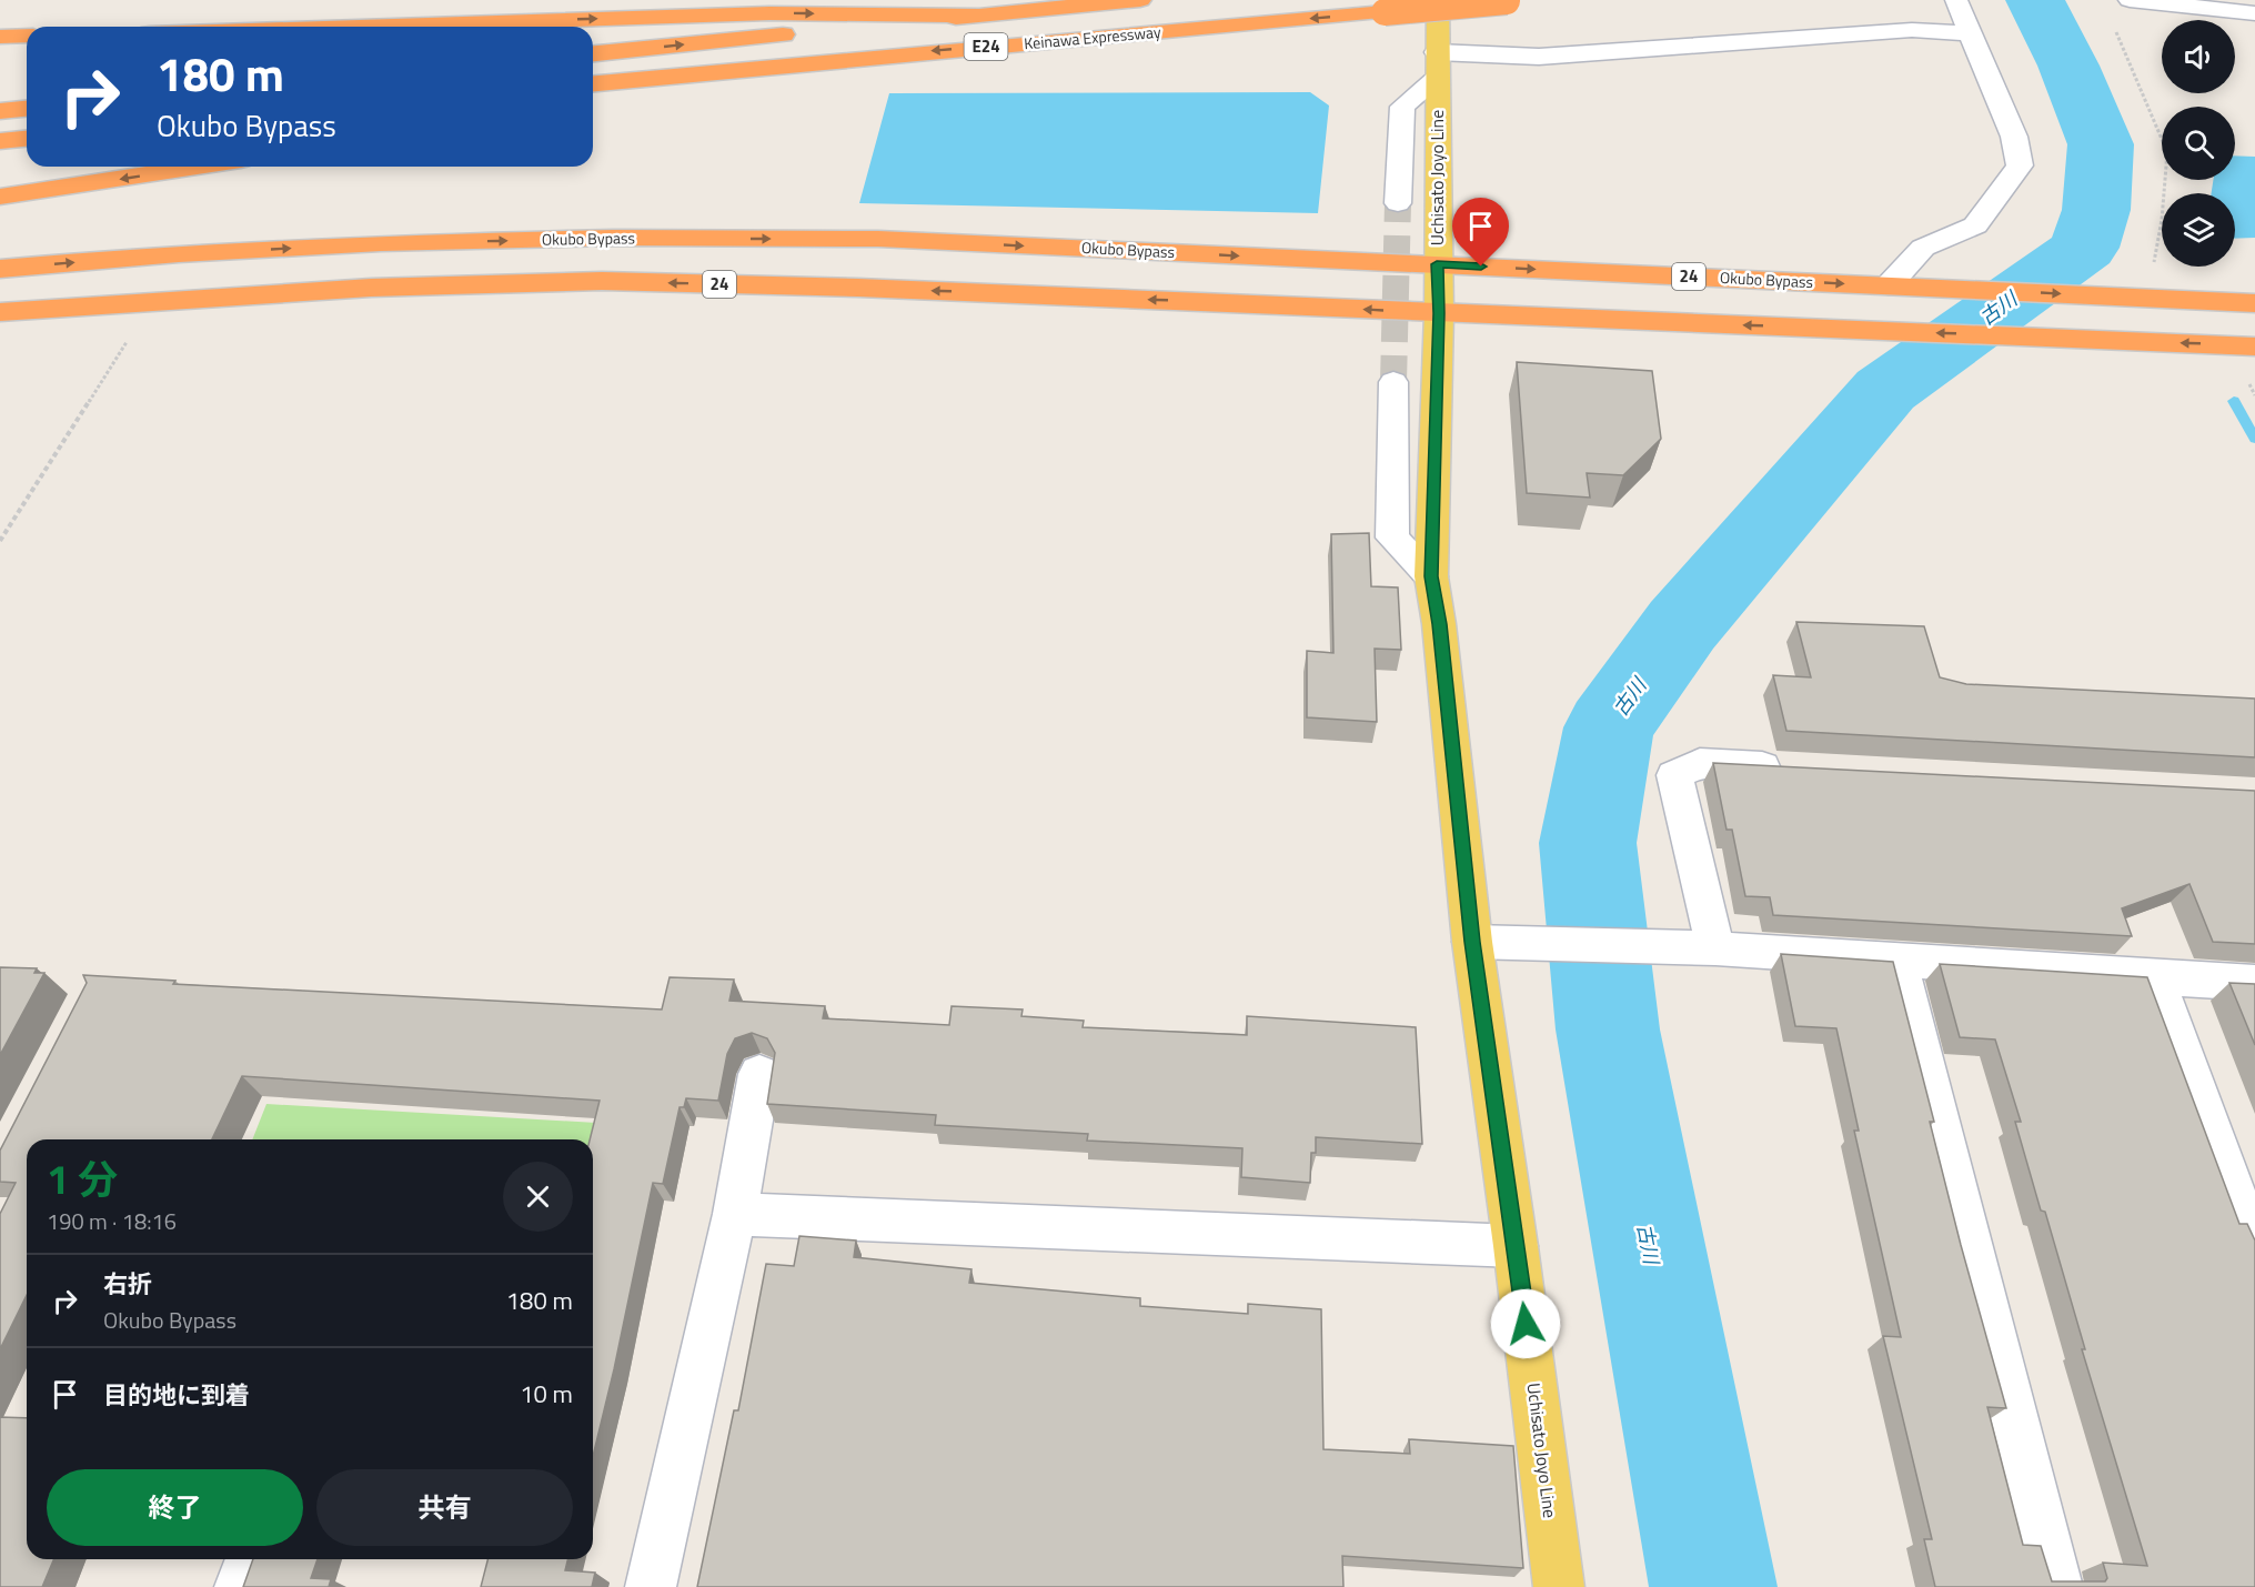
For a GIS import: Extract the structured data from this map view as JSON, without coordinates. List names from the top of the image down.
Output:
{
  "streets": {
    "highway": [
      "Keinawa Expressway",
      "E24",
      "Okubo Bypass",
      "24"
    ],
    "main road": ["Uchisato Joyo Line"]
  },
  "crossings": [
    ["Uchisato Joyo Line", "Okubo Bypass"],
    ["Uchisato Joyo Line", "24"]
  ],
  "water": ["古川"],
  "page": {
    "turn": ["180 m", "Okubo Bypass"],
    "heading": ["1 分", "190 m · 18:16"],
    "list": [
      {
        "name": "右折",
        "note": "Okubo Bypass",
        "value": "180 m"
      },
      {
        "name": "目的地に到着",
        "value": "10 m"
      }
    ],
    "buttons": ["終了", "共有"]
  }
}
